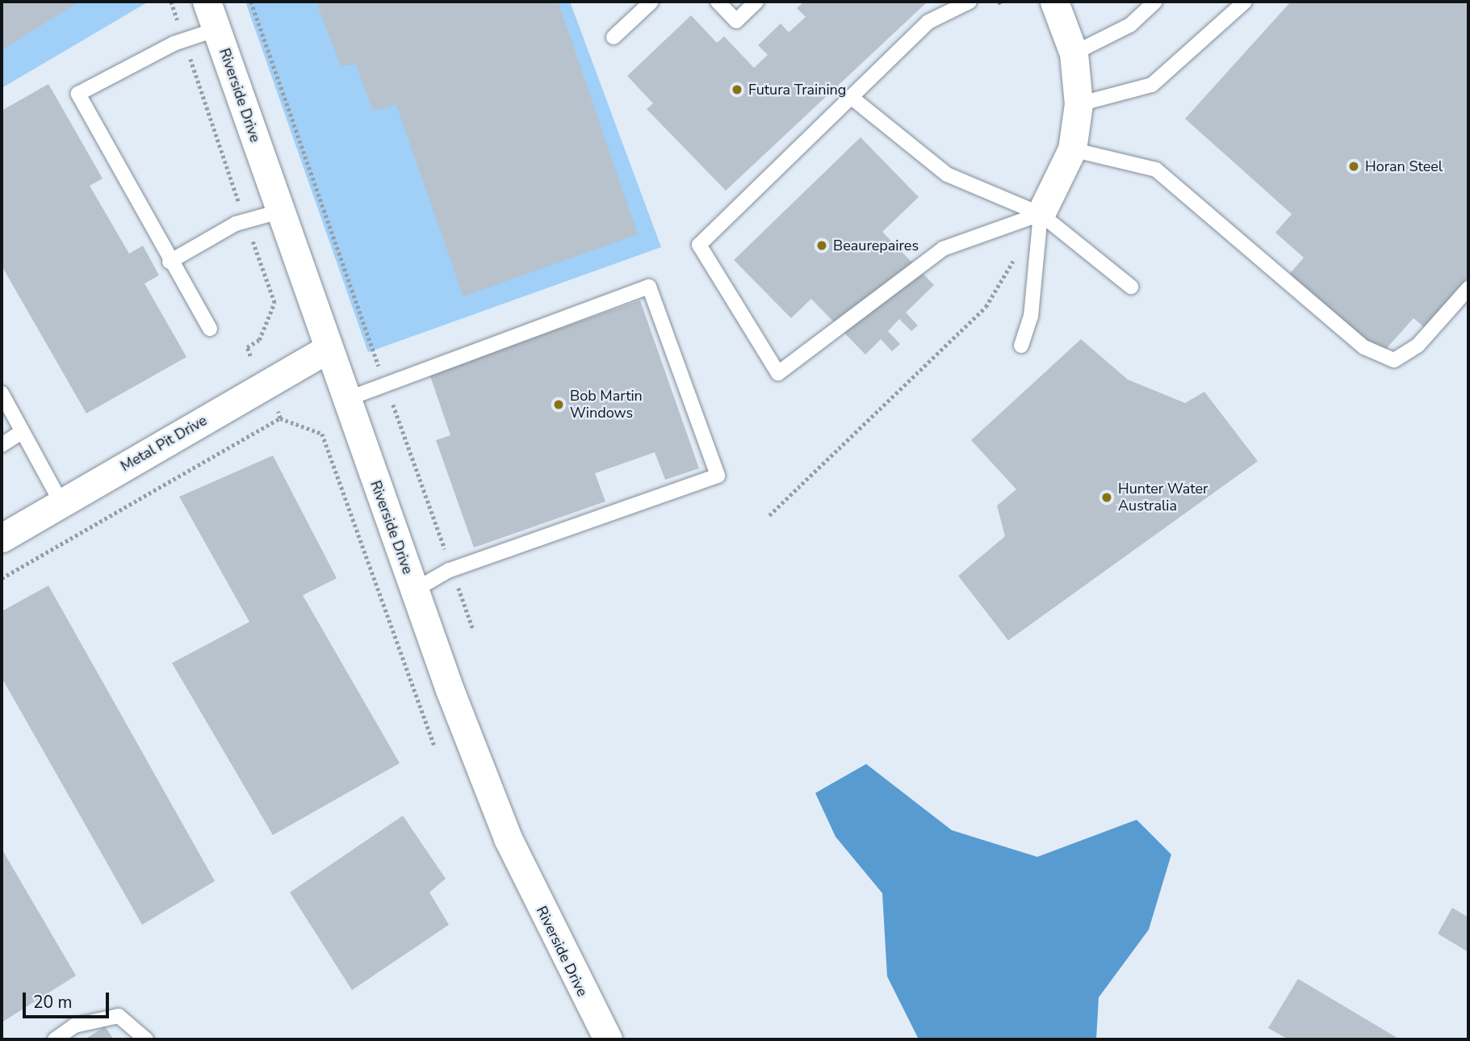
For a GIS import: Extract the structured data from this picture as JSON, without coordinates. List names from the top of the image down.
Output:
{
  "streets": {
    "street": ["Riverside Drive", "Metal Pit Drive"]
  },
  "crossings": [
    ["Riverside Drive", "Metal Pit Drive"]
  ],
  "places": [
    "Futura Training",
    "Horan Steel",
    "Beaurepaires",
    "Bob Martin Windows",
    "Hunter Water Australia"
  ],
  "scale_bar": "20 m"
}
